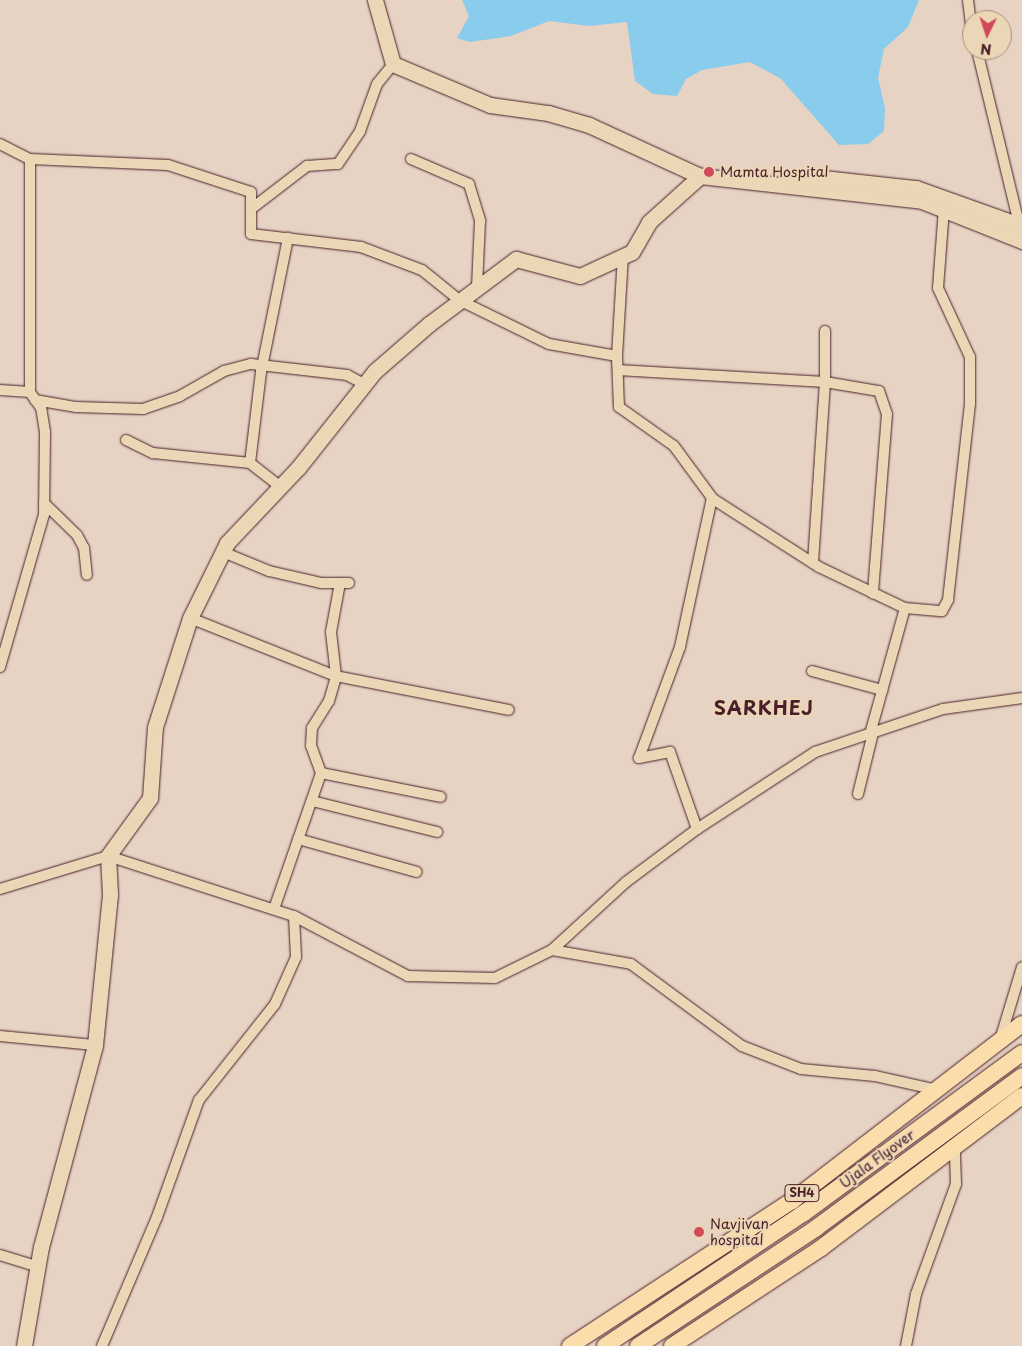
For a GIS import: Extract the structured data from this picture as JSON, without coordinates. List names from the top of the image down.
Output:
{
  "streets": {
    "main road": ["Ujala Flyover", "SH4"]
  },
  "districts": ["SARKHEJ"],
  "places": ["Mamta Hospital", "Navjivan hospital"],
  "north": "bottom"
}
